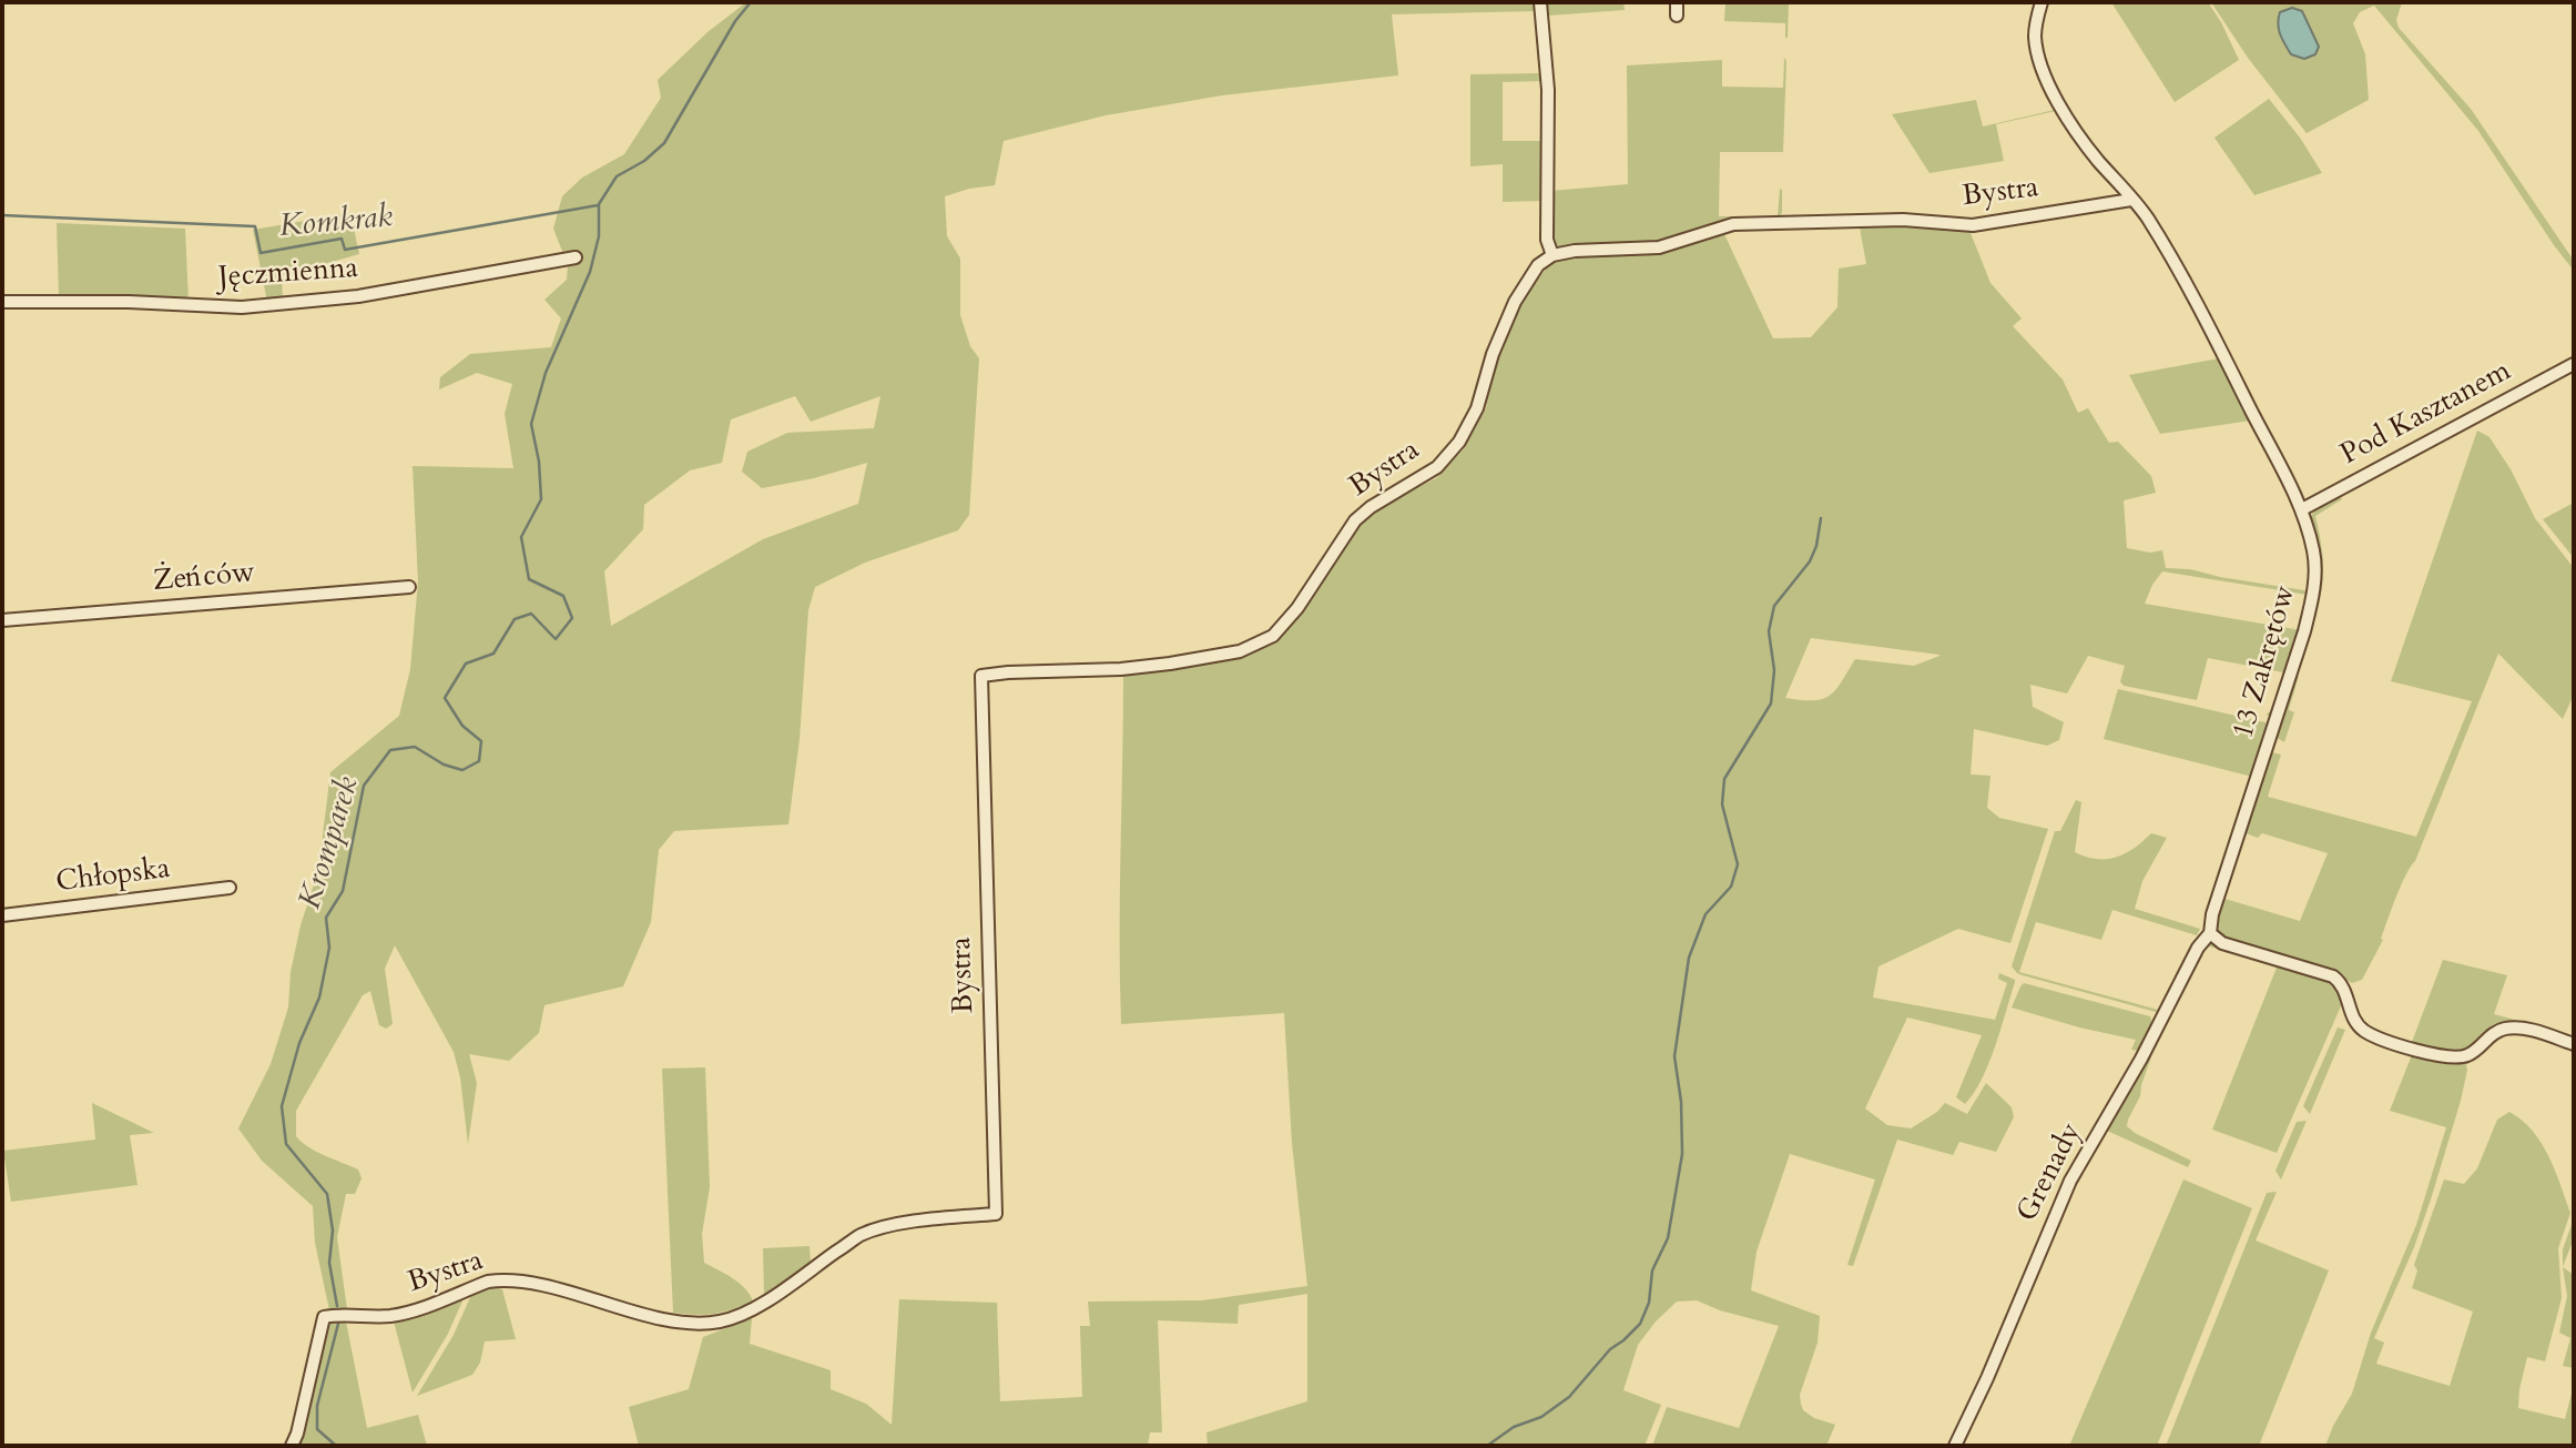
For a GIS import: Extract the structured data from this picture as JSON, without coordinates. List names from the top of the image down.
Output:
{
  "streets": {
    "street": [
      "Bystra",
      "Jęczmienna",
      "Pod Kasztanem",
      "Żeńców",
      "13 Zakrętów",
      "Chłopska",
      "Grenady"
    ]
  },
  "crossings": [
    ["Bystra", "13 Zakrętów"],
    ["Pod Kasztanem", "13 Zakrętów"],
    ["13 Zakrętów", "Grenady"]
  ],
  "water": ["Komkrak", "Kromparek"]
}
